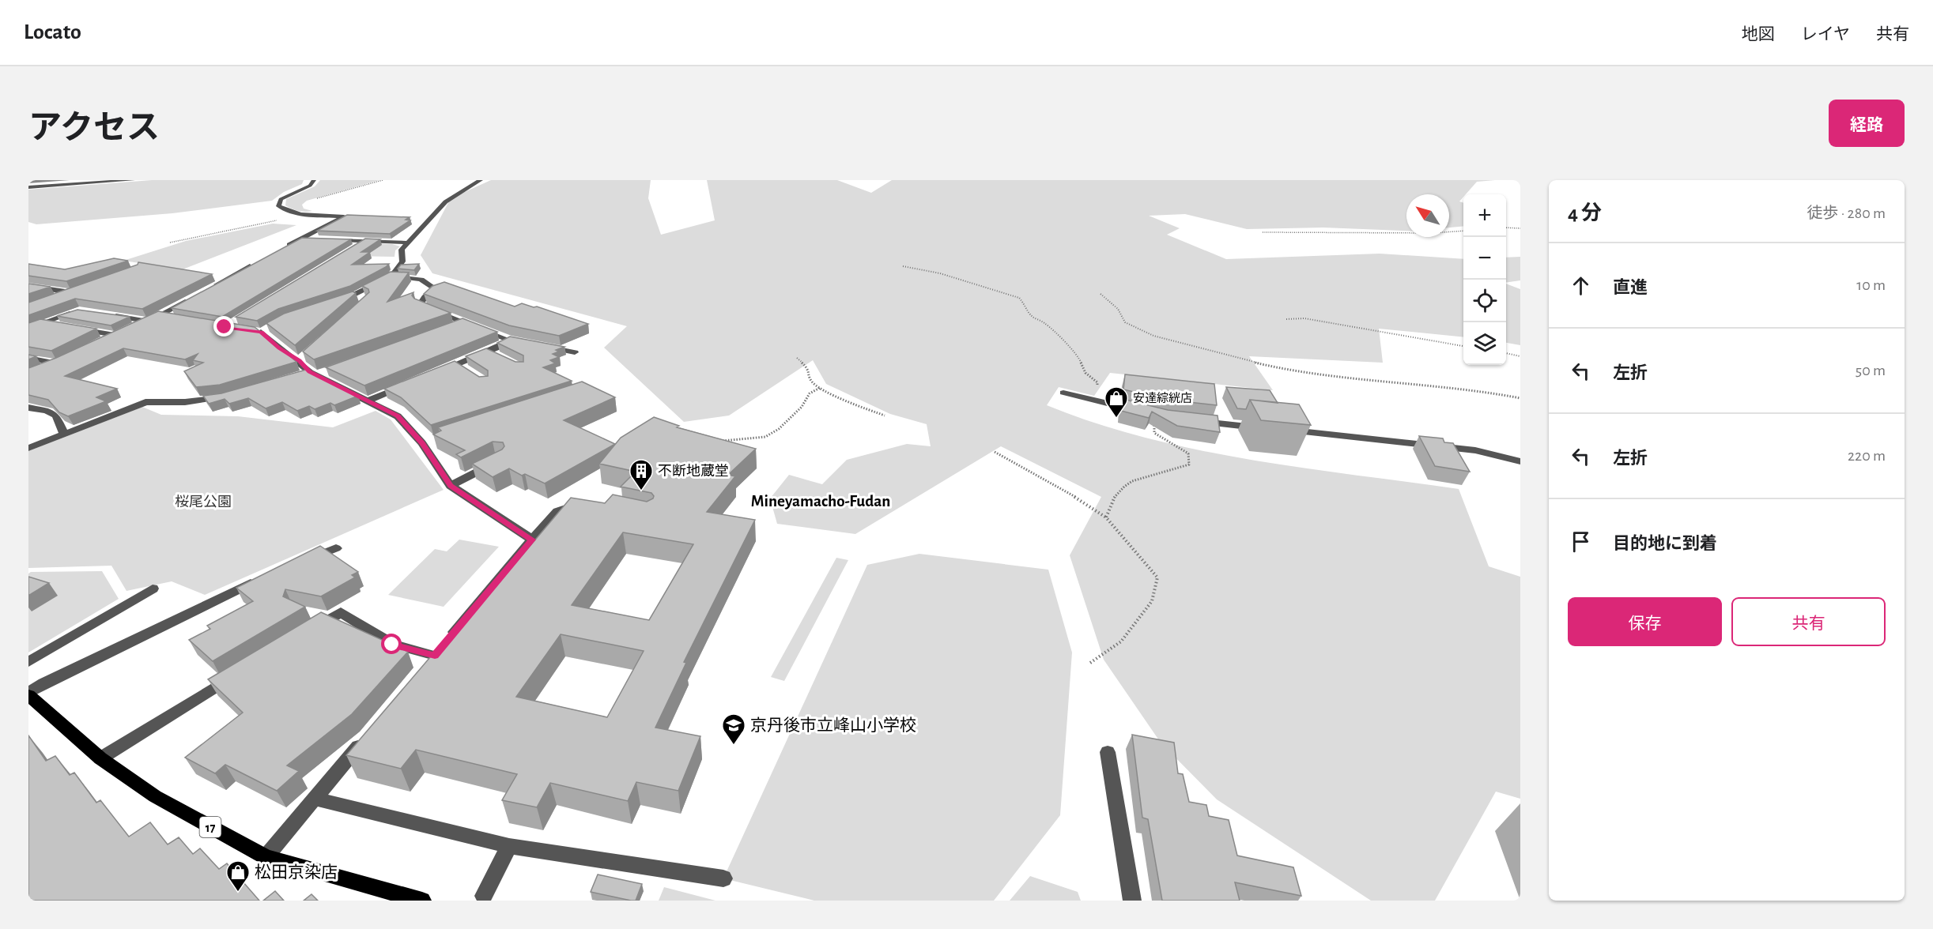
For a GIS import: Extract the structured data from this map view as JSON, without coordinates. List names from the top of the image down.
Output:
{
  "streets": {
    "main road": ["17"]
  },
  "districts": ["Mineyamacho-Fudan"],
  "parks": ["桜尾公園"],
  "places": {
    "shop": ["安達綜絖店", "松田京染店"],
    "building": ["不断地蔵堂"],
    "school or university": ["京丹後市立峰山小学校"]
  },
  "north": "top left",
  "page": {
    "header": "Locato",
    "nav": ["地図", "レイヤ", "共有"],
    "title": "アクセス",
    "buttons": [
      "経路",
      ["保存", "共有"]
    ],
    "heading": ["4 分", "徒歩 · 280 m"],
    "map_buttons": ["+", "−"],
    "list": [
      ["直進", "10 m"],
      ["左折", "50 m"],
      ["左折", "220 m"],
      "目的地に到着"
    ]
  }
}
